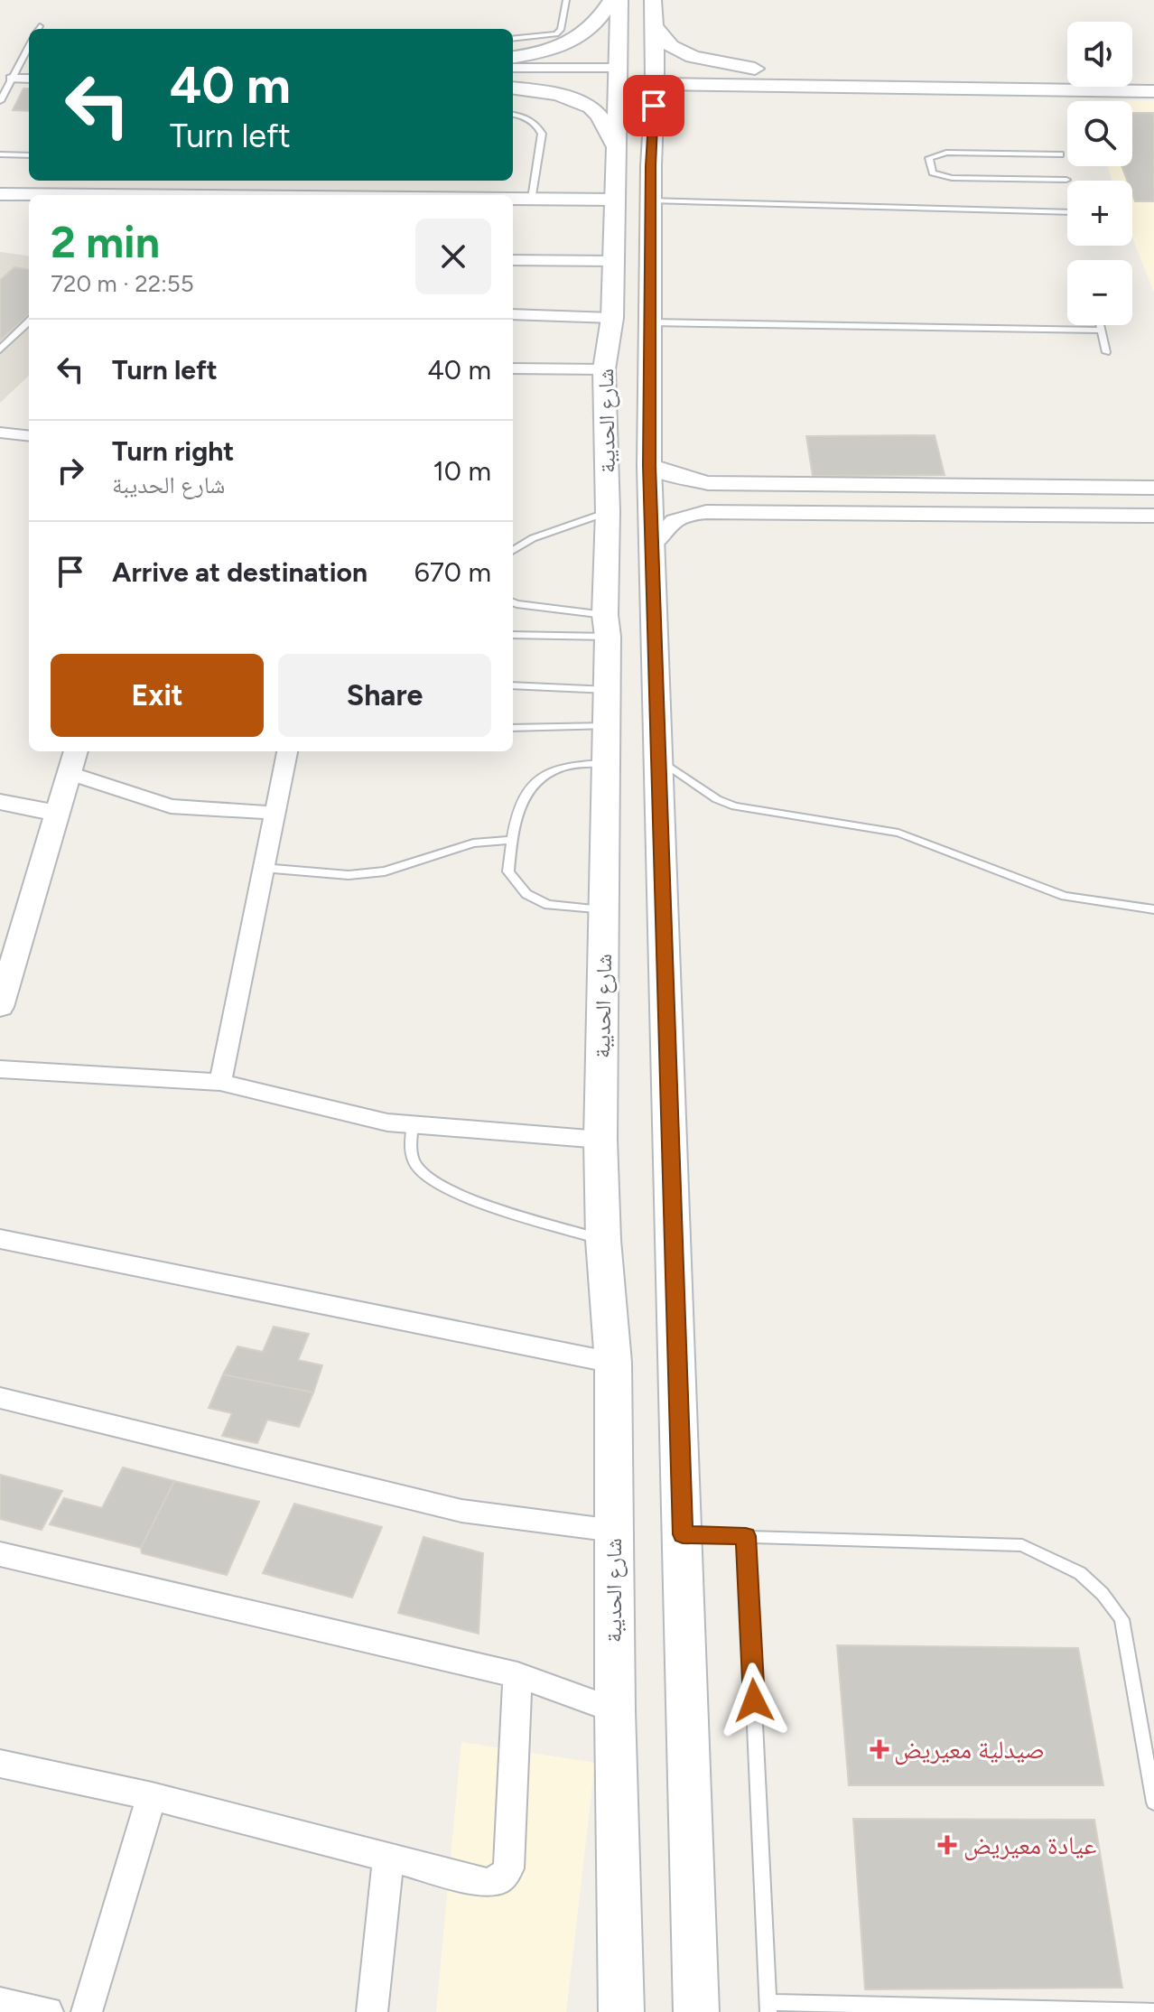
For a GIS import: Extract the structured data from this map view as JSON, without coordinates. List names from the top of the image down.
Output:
{
  "streets": {
    "main road": ["شارع الحديبة"]
  },
  "places": {
    "health": ["صيدلية معيريض", "عيادة معيريض"]
  },
  "page": {
    "map_buttons": ["+", "−"],
    "turn": ["40 m", "Turn left"],
    "heading": ["2 min", "720 m · 22:55"],
    "list": [
      {
        "name": "Turn left",
        "value": "40 m"
      },
      {
        "name": "Turn right",
        "note": "شارع الحديبة",
        "value": "10 m"
      },
      {
        "name": "Arrive at destination",
        "value": "670 m"
      }
    ],
    "buttons": ["Exit", "Share"]
  }
}
